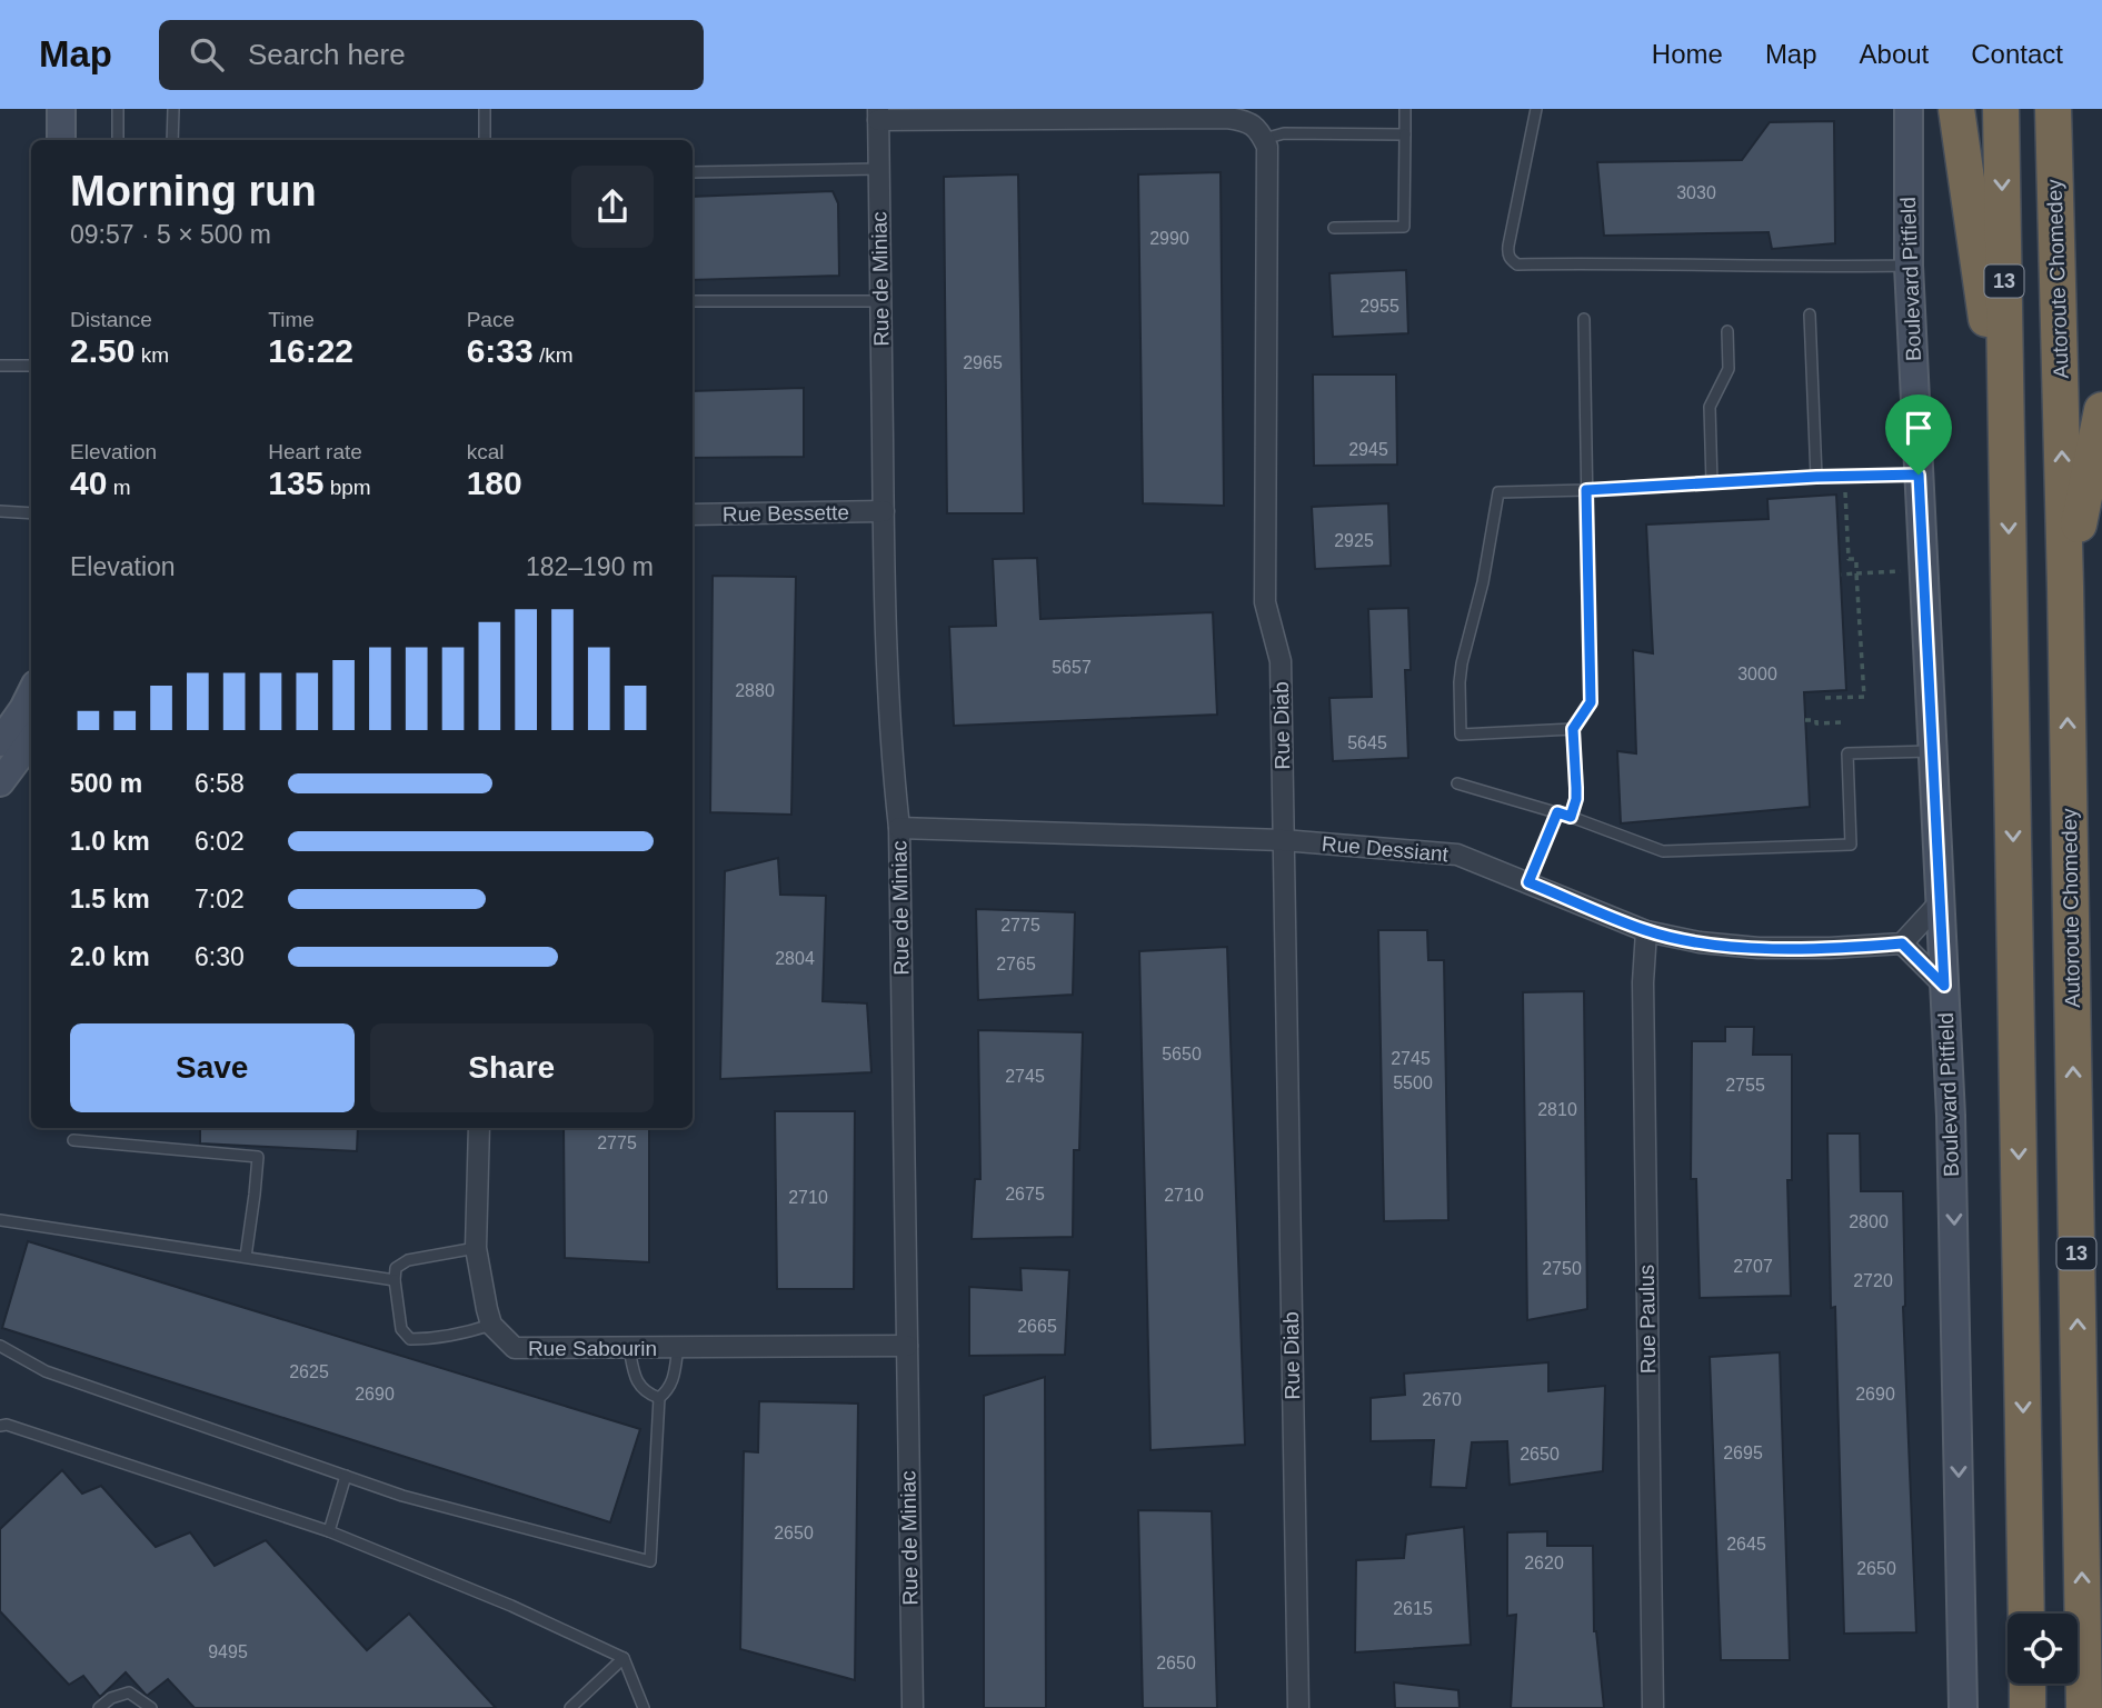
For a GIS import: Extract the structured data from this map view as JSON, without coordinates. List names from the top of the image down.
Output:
{
  "streets": {
    "highway": ["Autoroute Chomedey", "13"],
    "main road": ["Boulevard Pitfield"],
    "street": [
      "Rue de Miniac",
      "Rue Bessette",
      "Rue Diab",
      "Rue Dessiant",
      "Rue Paulus",
      "Rue Sabourin"
    ]
  },
  "crossings": [
    ["Rue de Miniac", "Rue Bessette"],
    ["Rue de Miniac", "Rue Dessiant"],
    ["Rue de Miniac", "Rue Sabourin"],
    ["Rue Diab", "Rue Dessiant"],
    ["Rue Dessiant", "Rue Paulus"]
  ],
  "one_way": ["Boulevard Pitfield"],
  "house_numbers": [
    "3030",
    "2990",
    "2955",
    "2965",
    "2945",
    "2925",
    "5657",
    "3000",
    "2880",
    "5645",
    "2775",
    "2804",
    "2765",
    "5650",
    "2745",
    "2745",
    "5500",
    "2755",
    "2810",
    "2775",
    "2675",
    "2710",
    "2710",
    "2800",
    "2707",
    "2750",
    "2720",
    "2665",
    "2625",
    "2690",
    "2690",
    "2670",
    "2695",
    "2650",
    "2650",
    "2645",
    "2620",
    "2650",
    "2615",
    "9495",
    "2650"
  ],
  "page": {
    "header": "Map",
    "search": "Search here",
    "nav": [
      "Home",
      "Map",
      "About",
      "Contact"
    ],
    "heading": ["Morning run", "09:57 · 5 × 500 m"],
    "stats": [
      ["Distance", "2.50 km"],
      ["Time", "16:22"],
      ["Pace", "6:33 /km"],
      ["Elevation", "40 m"],
      ["Heart rate", "135 bpm"],
      ["kcal", "180"]
    ],
    "chart": ["Elevation", "182–190 m"],
    "list": [
      {
        "name": "500 m",
        "note": "6:58"
      },
      {
        "name": "1.0 km",
        "note": "6:02"
      },
      {
        "name": "1.5 km",
        "note": "7:02"
      },
      {
        "name": "2.0 km",
        "note": "6:30"
      }
    ],
    "buttons": ["Save", "Share"]
  }
}
